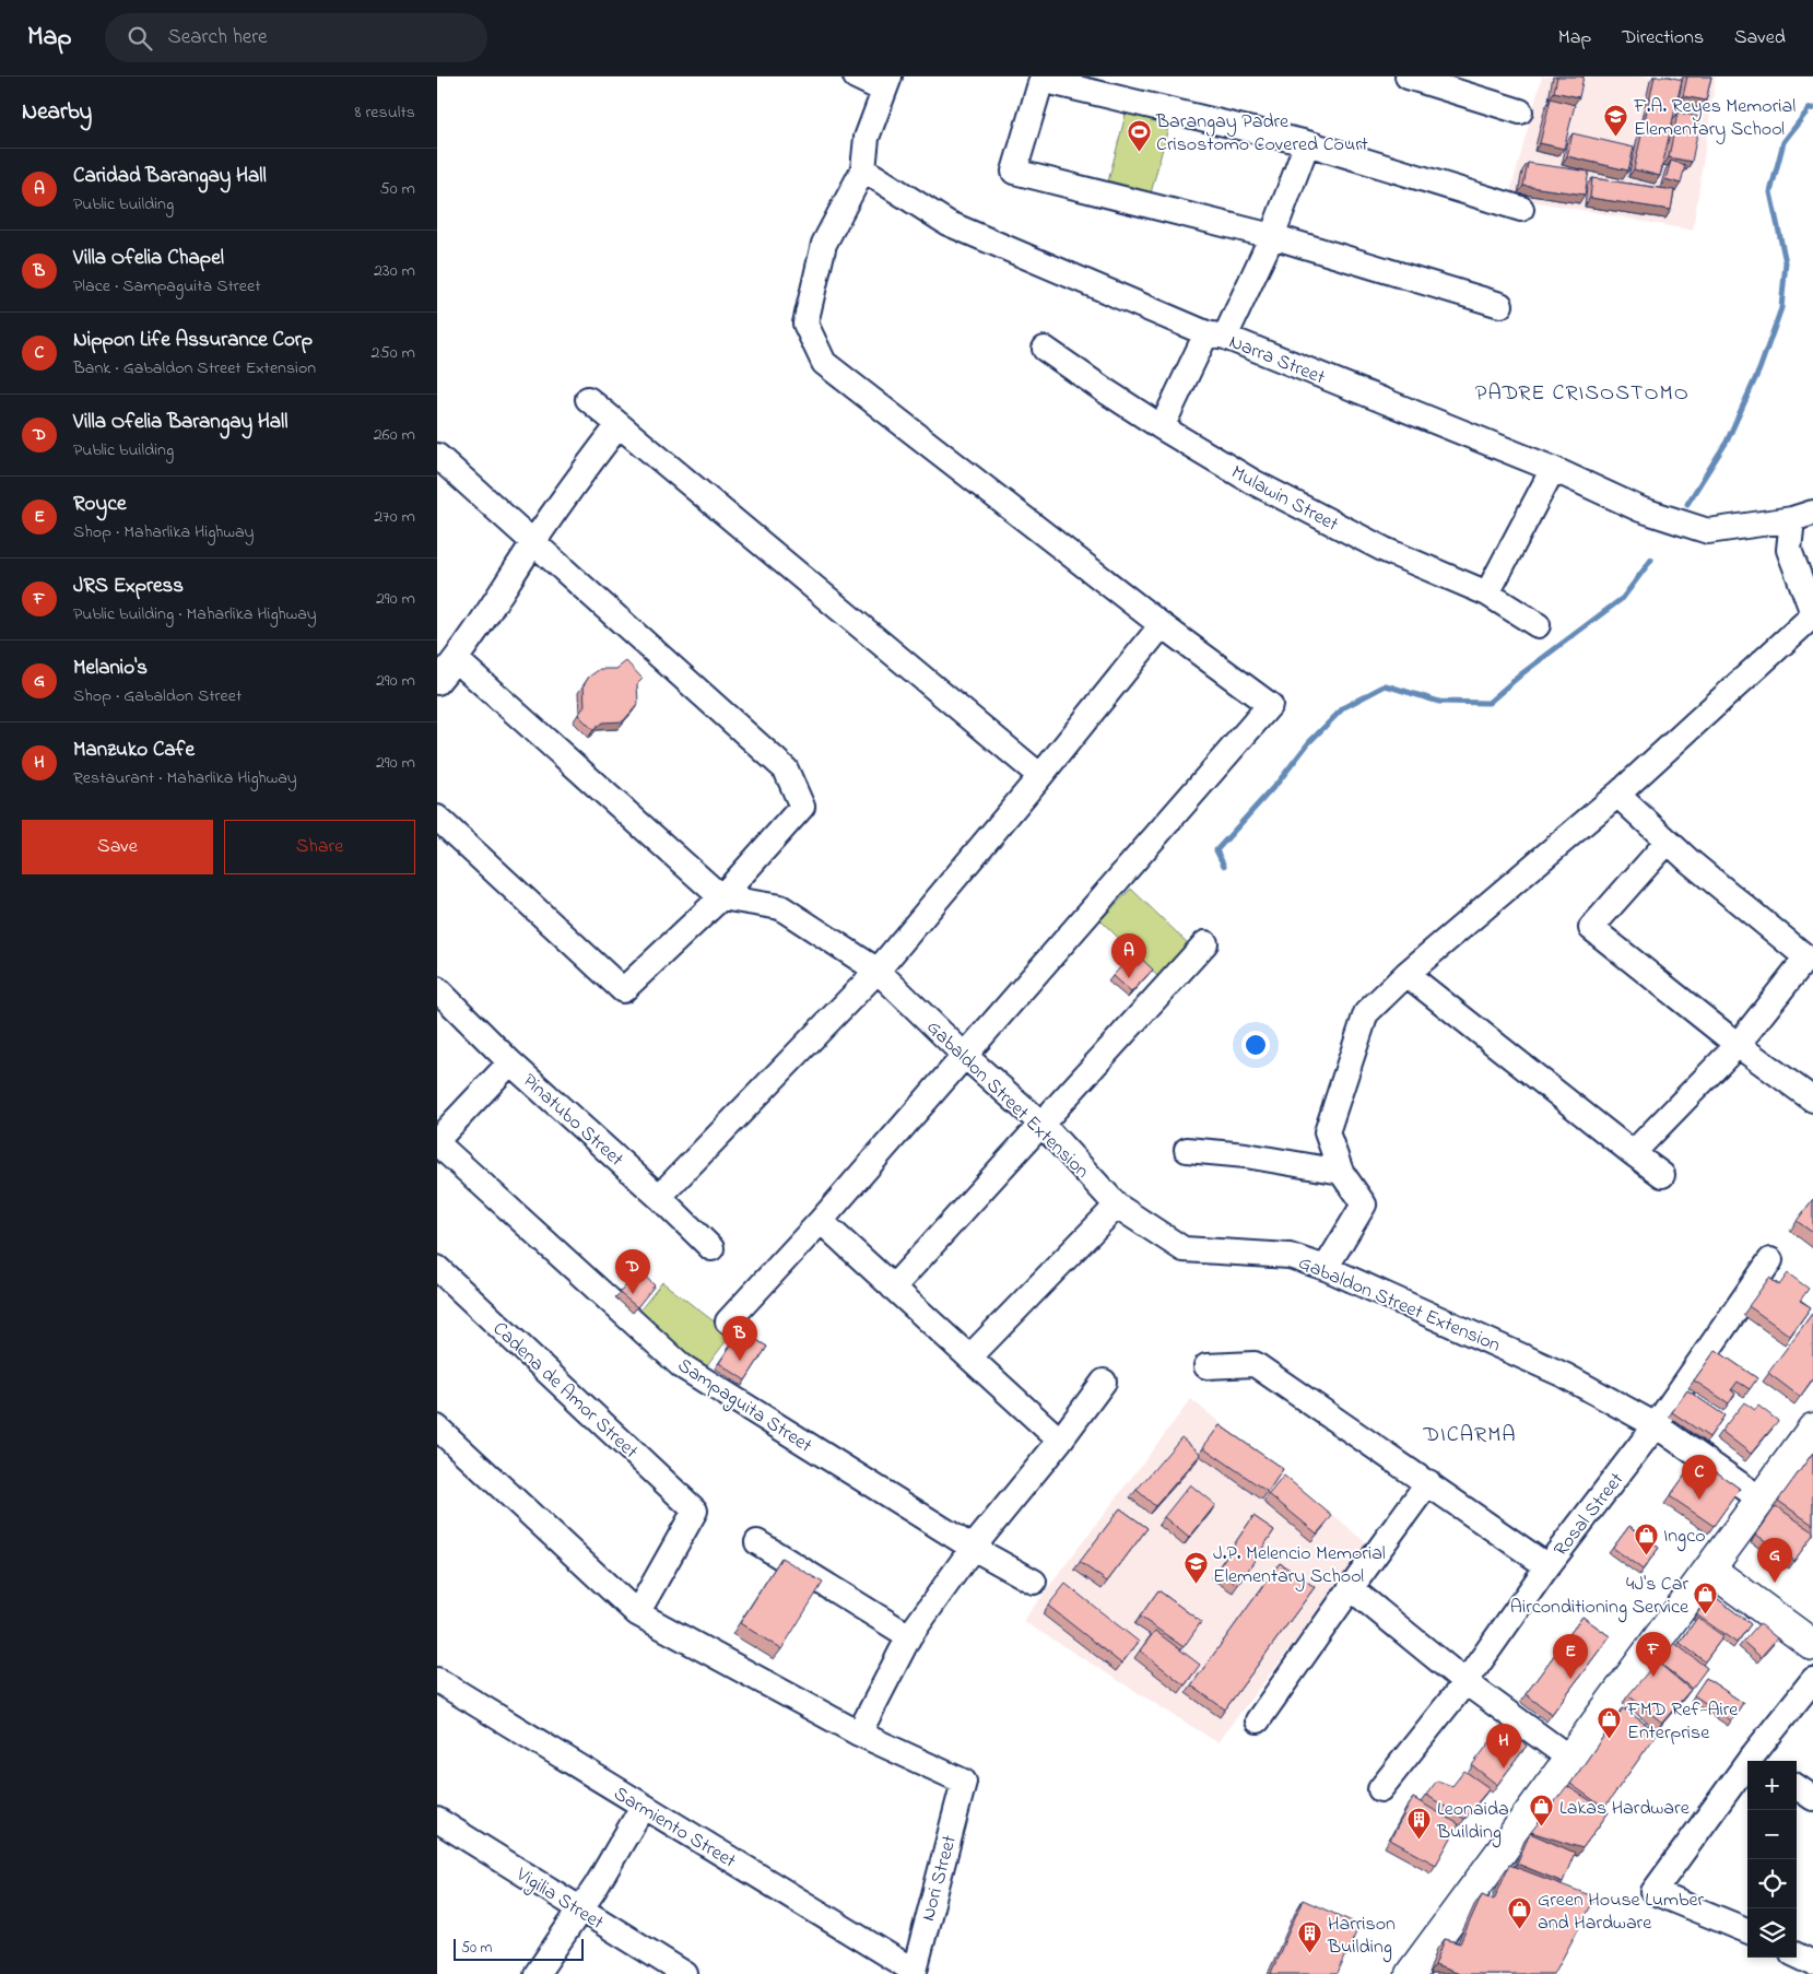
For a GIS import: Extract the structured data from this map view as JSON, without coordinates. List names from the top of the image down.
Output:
{
  "streets": {
    "street": [
      "Narra Street",
      "Mulawin Street",
      "Gabaldon Street Extension",
      "Pinatubo Street",
      "Cadena de Amor Street",
      "Sampaguita Street",
      "Rosal Street",
      "Sarmiento Street",
      "Nori Street",
      "Vigilia Street"
    ]
  },
  "crossings": [
    ["Gabaldon Street Extension", "Rosal Street"],
    ["Sarmiento Street", "Nori Street"]
  ],
  "districts": ["PADRE CRISOSTOMO", "DICARMA"],
  "places": {
    "school or university": ["F.A. Reyes Memorial Elementary School", "J.P. Melencio Memorial Elementary School"],
    "sports": ["Barangay Padre Crisostomo Covered Court"],
    "shop": [
      "Ingco",
      "4J's Car Airconditioning Service",
      "FMD Ref-Aire Enterprise",
      "Lakas Hardware",
      "Green House Lumber and Hardware"
    ],
    "building": ["Leonaida Building", "Harrison Building"]
  },
  "scale_bar": "50 m",
  "page": {
    "header": "Map",
    "search": "Search here",
    "nav": ["Map", "Directions", "Saved"],
    "heading": ["Nearby", "8 results"],
    "list": [
      {
        "mark": "A",
        "name": "Caridad Barangay Hall",
        "note": "Public building",
        "value": "50 m"
      },
      {
        "mark": "B",
        "name": "Villa Ofelia Chapel",
        "note": "Place · Sampaguita Street",
        "value": "230 m"
      },
      {
        "mark": "C",
        "name": "Nippon Life Assurance Corp",
        "note": "Bank · Gabaldon Street Extension",
        "value": "250 m"
      },
      {
        "mark": "D",
        "name": "Villa Ofelia Barangay Hall",
        "note": "Public building",
        "value": "260 m"
      },
      {
        "mark": "E",
        "name": "Royce",
        "note": "Shop · Maharlika Highway",
        "value": "270 m"
      },
      {
        "mark": "F",
        "name": "JRS Express",
        "note": "Public building · Maharlika Highway",
        "value": "290 m"
      },
      {
        "mark": "G",
        "name": "Melanio's",
        "note": "Shop · Gabaldon Street",
        "value": "290 m"
      },
      {
        "mark": "H",
        "name": "Manzuko Cafe",
        "note": "Restaurant · Maharlika Highway",
        "value": "290 m"
      }
    ],
    "buttons": ["Save", "Share"],
    "pins": [
      "A",
      "D",
      "B",
      "C",
      "G",
      "F",
      "E",
      "H"
    ],
    "map_buttons": ["+", "−"],
    "scale": "50 m"
  }
}
